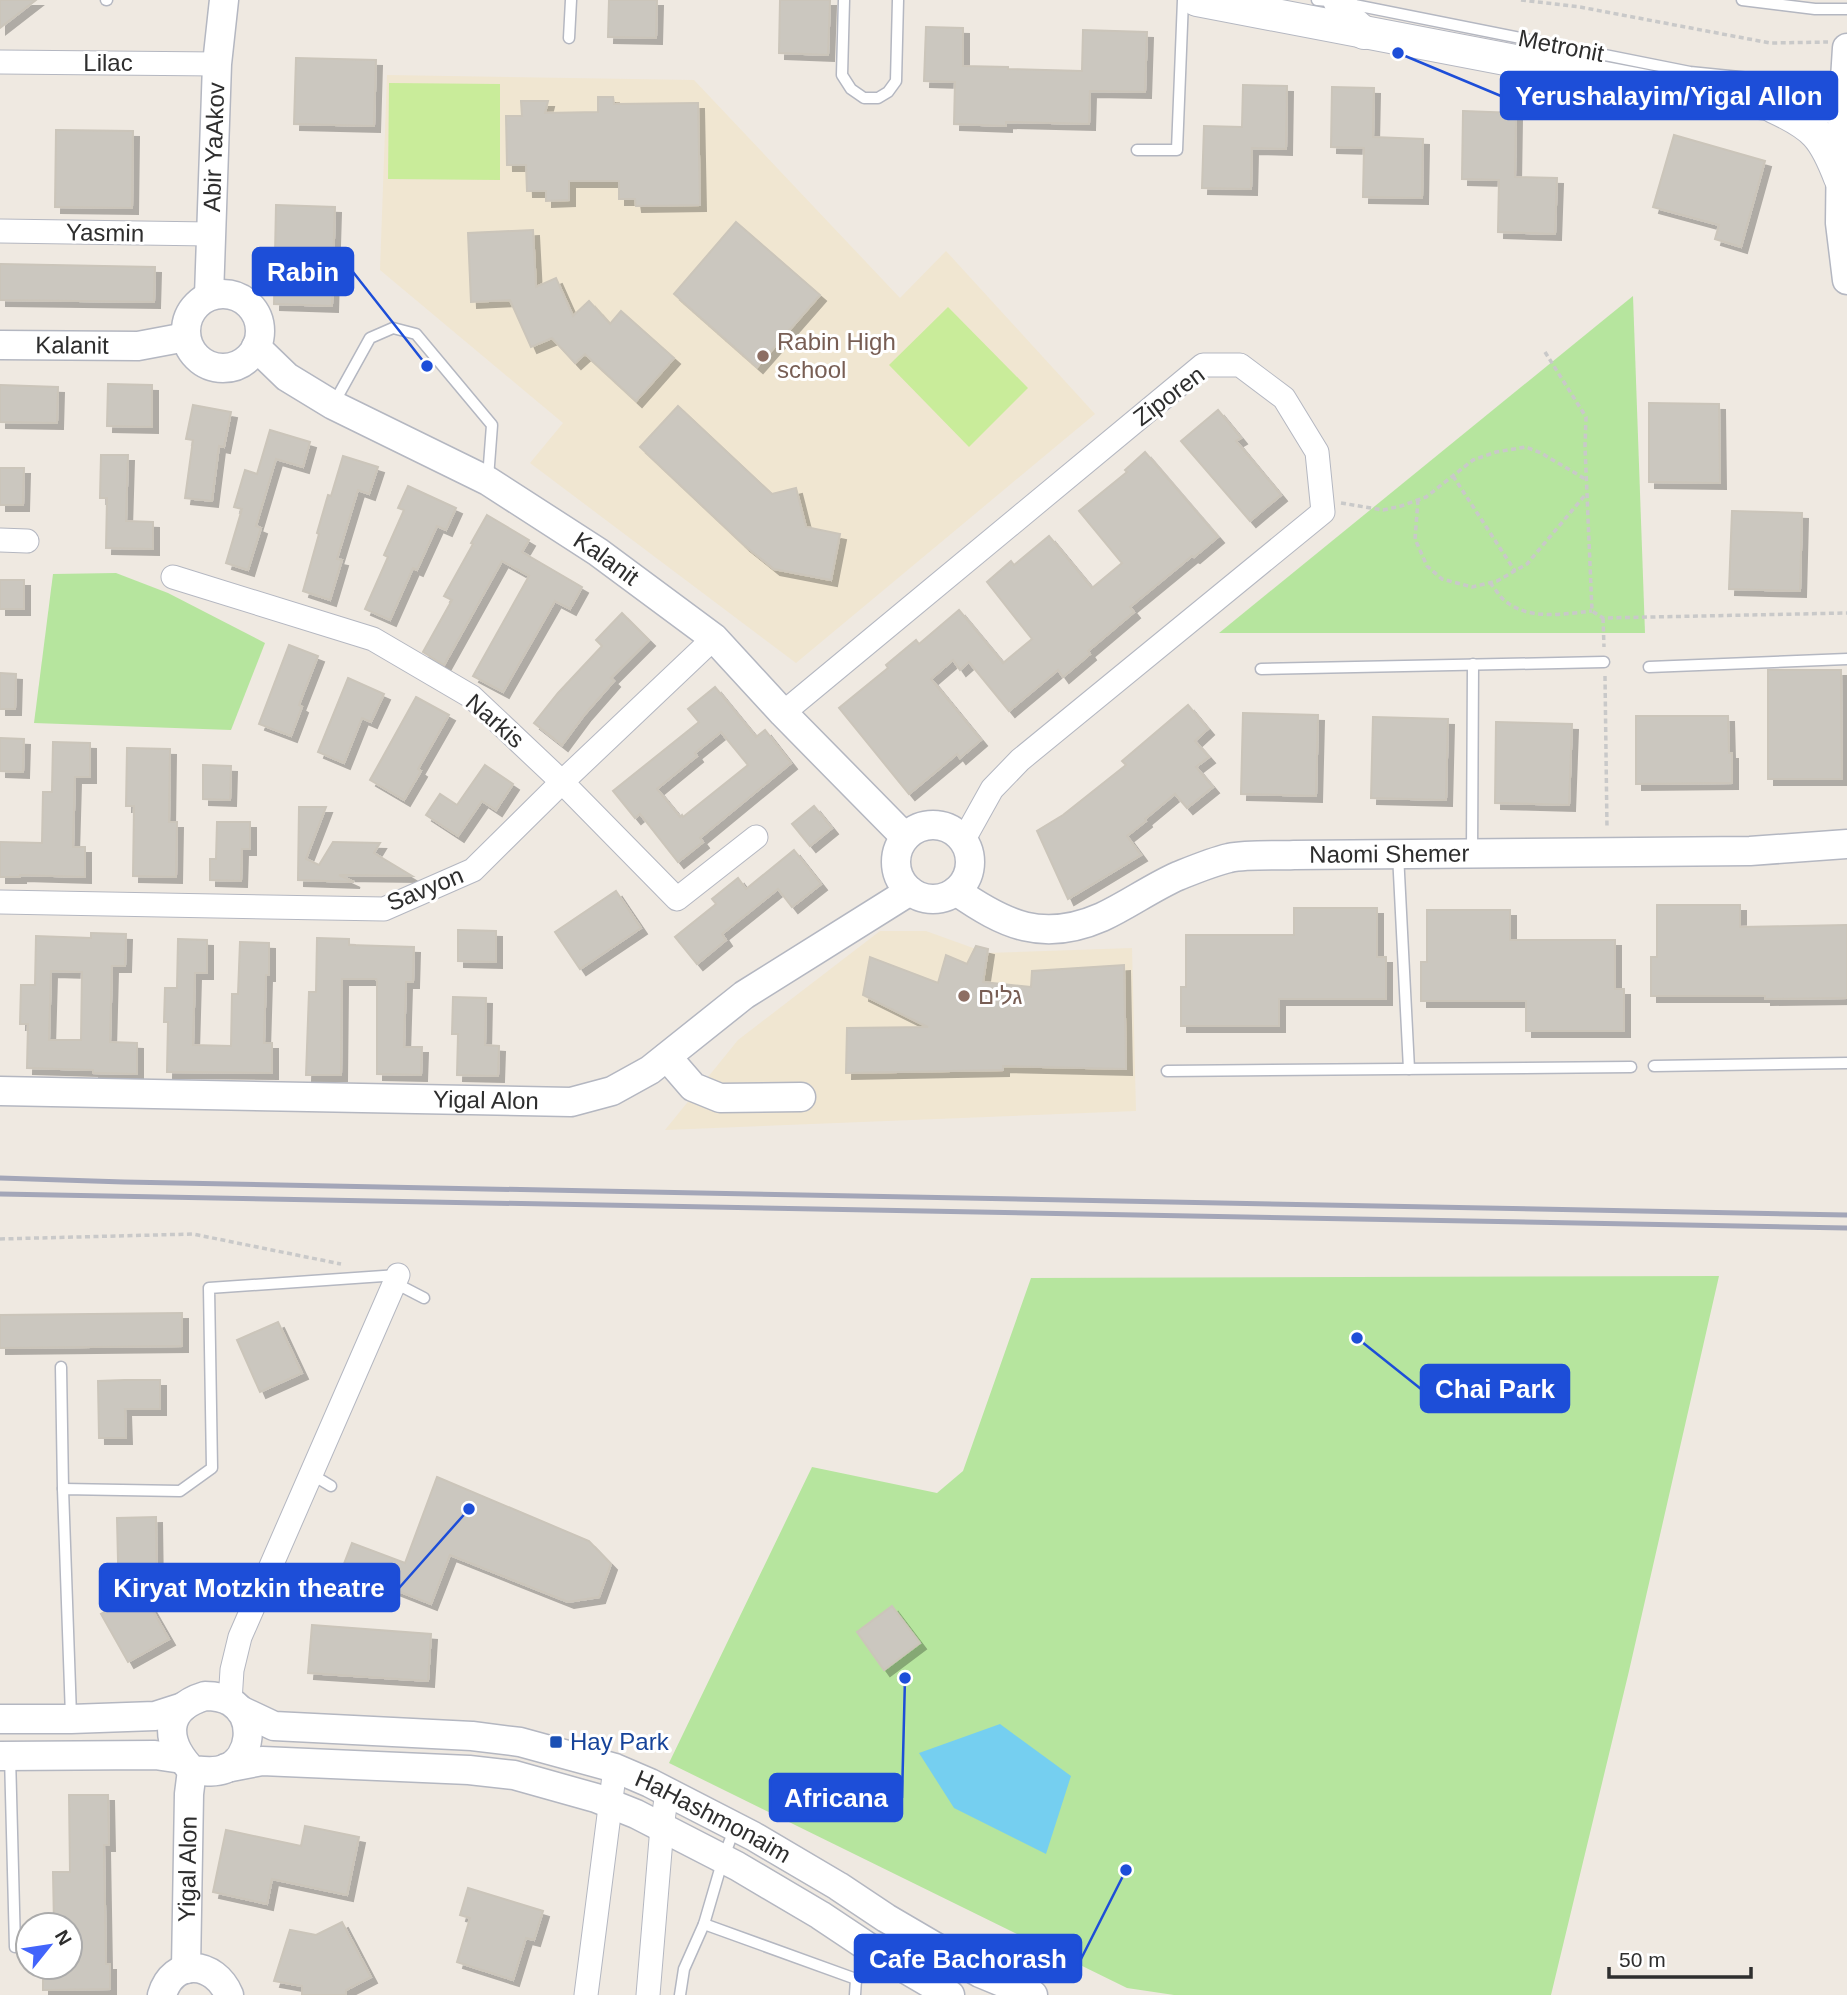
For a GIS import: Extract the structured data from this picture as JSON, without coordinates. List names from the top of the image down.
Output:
{
  "streets": {
    "street": [
      "Lilac",
      "Abir YaAkov",
      "Yasmin",
      "Kalanit",
      "Ziporen",
      "Narkis",
      "Naomi Shemer",
      "Savyon",
      "Yigal Alon",
      "HaHashmonaim"
    ],
    "lane": ["Metronit"]
  },
  "crossings": [
    ["Lilac", "Abir YaAkov"],
    ["Abir YaAkov", "Yasmin"],
    ["Abir YaAkov", "Kalanit"],
    ["Kalanit", "Ziporen"],
    ["Kalanit", "Naomi Shemer"],
    ["Kalanit", "Savyon"],
    ["Kalanit", "Yigal Alon"],
    ["Narkis", "Savyon"],
    ["Naomi Shemer", "Yigal Alon"],
    ["Yigal Alon", "HaHashmonaim"]
  ],
  "places": {
    "other": [
      "Yerushalayim/Yigal Allon",
      "Rabin High school",
      "Rabin",
      "גלים",
      "Chai Park",
      "Kiryat Motzkin theatre",
      "Africana",
      "Cafe Bachorash"
    ],
    "transit": ["Hay Park"]
  },
  "scale_bar": "50 m",
  "north": "top right"
}
